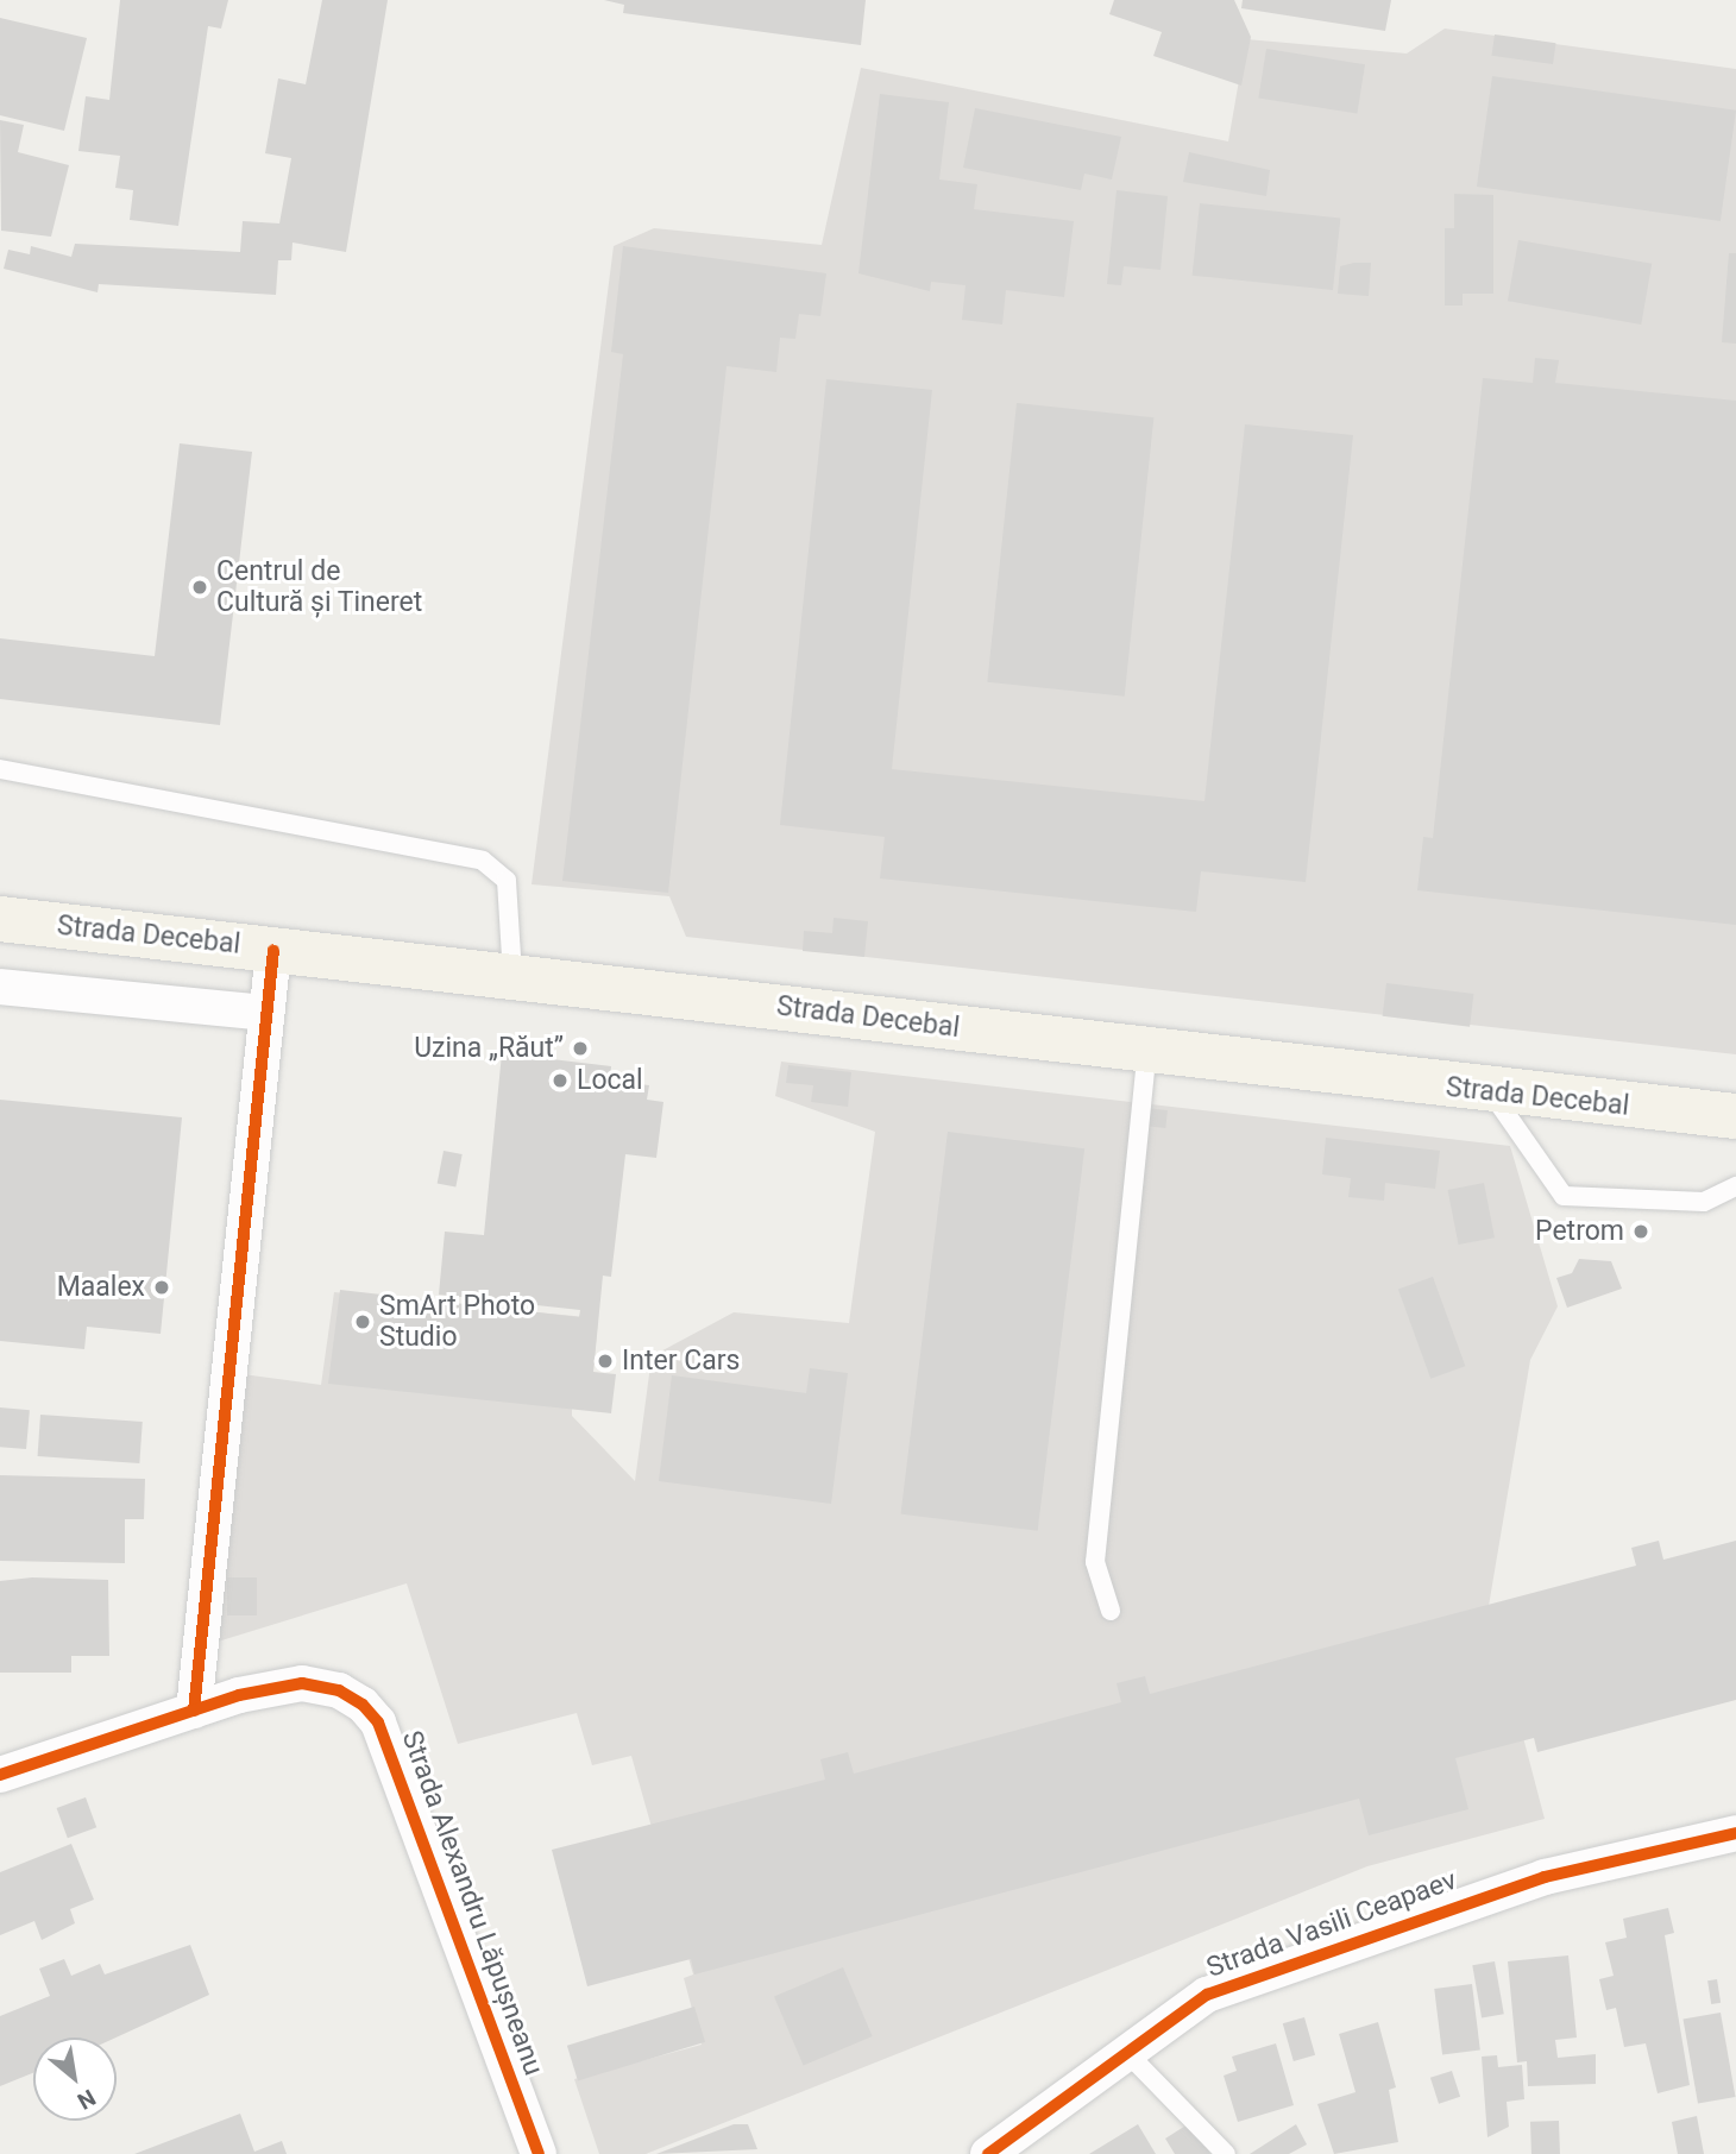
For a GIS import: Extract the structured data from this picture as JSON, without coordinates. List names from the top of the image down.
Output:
{
  "streets": {
    "main road": ["Strada Decebal"],
    "street": ["Strada Alexandru Lăpușneanu", "Strada Vasili Ceapaev"]
  },
  "places": [
    "Centrul de Cultură și Tineret",
    "Uzina „Răut”",
    "Local",
    "Petrom",
    "Maalex",
    "SmArt Photo Studio",
    "Inter Cars"
  ],
  "north": "bottom right"
}
